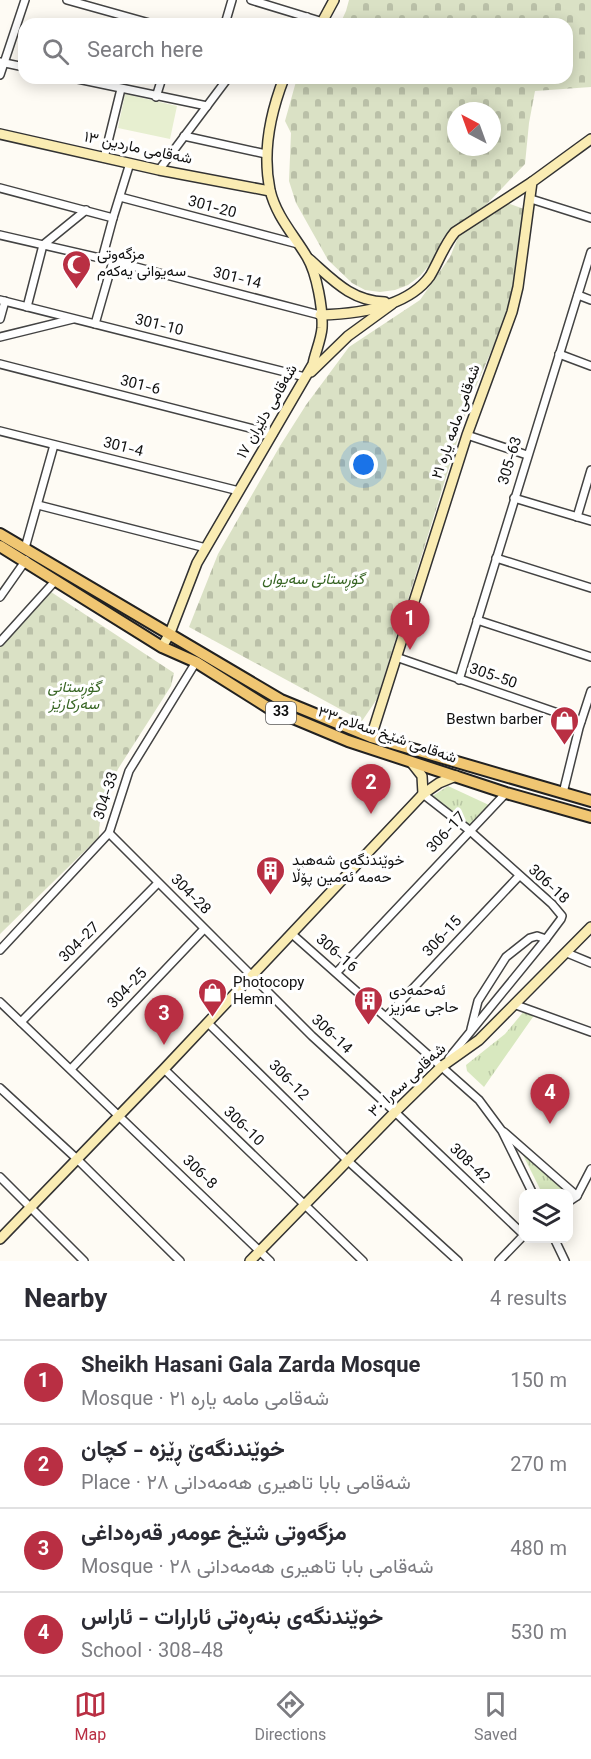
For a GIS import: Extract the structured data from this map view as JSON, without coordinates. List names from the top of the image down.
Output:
{
  "streets": {
    "main road": ["33", "شەقامی شێخ سەلام ٣٣"],
    "street": [
      "شەقامی ماردین ١٣",
      "301-20",
      "301-14",
      "301-10",
      "301-6",
      "شەقامی دلێران ١٧",
      "شەقامی مامە یارە ٢١",
      "301-4",
      "305-63",
      "305-50",
      "304-33",
      "306-17",
      "306-18",
      "304-28",
      "306-15",
      "304-27",
      "306-16",
      "304-25",
      "306-14",
      "306-12",
      "شەقامی سەرا ٣٠",
      "306-10",
      "308-42",
      "306-8"
    ]
  },
  "crossings": [
    ["شەقامی ماردین ١٣", "شەقامی دلێران ١٧"],
    ["301-20", "شەقامی دلێران ١٧"],
    ["301-14", "شەقامی دلێران ١٧"],
    ["301-10", "شەقامی دلێران ١٧"],
    ["301-6", "شەقامی دلێران ١٧"],
    ["شەقامی دلێران ١٧", "301-4"],
    ["شەقامی دلێران ١٧", "شەقامی شێخ سەلام ٣٣"],
    ["شەقامی مامە یارە ٢١", "305-50"],
    ["شەقامی مامە یارە ٢١", "شەقامی شێخ سەلام ٣٣"],
    ["305-63", "305-50"],
    ["شەقامی شێخ سەلام ٣٣", "304-33"],
    ["شەقامی شێخ سەلام ٣٣", "306-17"],
    ["304-33", "304-28"],
    ["306-17", "306-18"],
    ["306-17", "306-16"],
    ["306-18", "306-15"],
    ["306-18", "306-16"],
    ["306-18", "شەقامی سەرا ٣٠"],
    ["304-28", "304-27"],
    ["304-28", "304-25"],
    ["304-28", "306-14"],
    ["306-15", "306-16"],
    ["304-27", "306-8"],
    ["306-16", "شەقامی سەرا ٣٠"],
    ["304-25", "306-8"],
    ["306-14", "شەقامی سەرا ٣٠"],
    ["306-14", "308-42"],
    ["306-12", "شەقامی سەرا ٣٠"],
    ["شەقامی سەرا ٣٠", "306-10"],
    ["شەقامی سەرا ٣٠", "308-42"],
    ["شەقامی سەرا ٣٠", "306-8"]
  ],
  "parks": ["گۆڕستانی سەیوان", "گۆڕستانی سەرکارێز"],
  "places": {
    "mosque": ["مزگەوتی سەیوانی یەکەم"],
    "shop": ["Bestwn barber", "Photocopy Hemn"],
    "building": ["خوێندنگەی شەهید حەمە ئەمین پۆڵا", "ئەحمەدی حاجی عەزیز"]
  },
  "north": "top left",
  "page": {
    "search": "Search here",
    "pins": [
      "1",
      "2",
      "3",
      "4"
    ],
    "heading": ["Nearby", "4 results"],
    "list": [
      {
        "mark": "1",
        "name": "Sheikh Hasani Gala Zarda Mosque",
        "note": "Mosque · شەقامی مامە یارە ٢١",
        "value": "150 m"
      },
      {
        "mark": "2",
        "name": "خوێندنگەێ ڕێزە - کچان",
        "note": "Place · شەقامی بابا تاهیری هەمەدانی ٢٨",
        "value": "270 m"
      },
      {
        "mark": "3",
        "name": "مزگەوتی شێخ عومەر قەرەداغی",
        "note": "Mosque · شەقامی بابا تاهیری هەمەدانی ٢٨",
        "value": "480 m"
      },
      {
        "mark": "4",
        "name": "خوێندنگەی بنەڕەتی ئارارات - ئاراس",
        "note": "School · 308-48",
        "value": "530 m"
      }
    ],
    "nav": ["Map", "Directions", "Saved"]
  }
}
